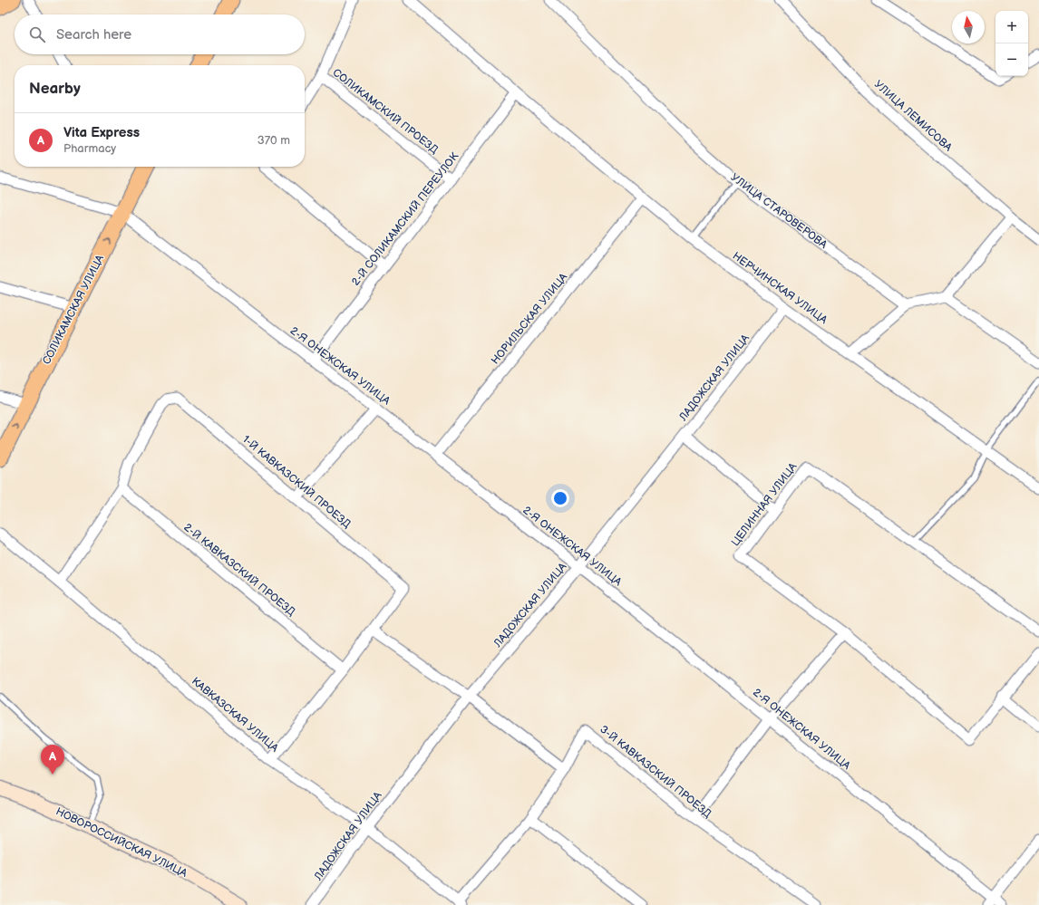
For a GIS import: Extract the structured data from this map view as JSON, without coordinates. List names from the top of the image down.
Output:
{
  "streets": {
    "main road": ["СОЛИКАМСКАЯ УЛИЦА"],
    "street": [
      "СОЛИКАМСКИЙ ПРОЕЗД",
      "УЛИЦА ЛЕМИСОВА",
      "УЛИЦА СТАРОВЕРОВА",
      "2-Й СОЛИКАМСКИЙ ПЕРЕУЛОК",
      "НЕРЧИНСКАЯ УЛИЦА",
      "НОРИЛЬСКАЯ УЛИЦА",
      "2-Я ОНЕЖСКАЯ УЛИЦА",
      "ЛАДОЖСКАЯ УЛИЦА",
      "1-Й КАВКАЗСКИЙ ПРОЕЗД",
      "ЦЕЛИННАЯ УЛИЦА",
      "2-Й КАВКАЗСКИЙ ПРОЕЗД",
      "КАВКАЗСКАЯ УЛИЦА",
      "3-Й КАВКАЗСКИЙ ПРОЕЗД",
      "НОВОРОССИЙСКАЯ УЛИЦА"
    ]
  },
  "crossings": [
    ["СОЛИКАМСКИЙ ПРОЕЗД", "2-Й СОЛИКАМСКИЙ ПЕРЕУЛОК"],
    ["2-Й СОЛИКАМСКИЙ ПЕРЕУЛОК", "НЕРЧИНСКАЯ УЛИЦА"],
    ["2-Й СОЛИКАМСКИЙ ПЕРЕУЛОК", "2-Я ОНЕЖСКАЯ УЛИЦА"],
    ["НЕРЧИНСКАЯ УЛИЦА", "НОРИЛЬСКАЯ УЛИЦА"],
    ["НЕРЧИНСКАЯ УЛИЦА", "ЛАДОЖСКАЯ УЛИЦА"],
    ["СОЛИКАМСКАЯ УЛИЦА", "2-Я ОНЕЖСКАЯ УЛИЦА"],
    ["НОРИЛЬСКАЯ УЛИЦА", "2-Я ОНЕЖСКАЯ УЛИЦА"],
    ["2-Я ОНЕЖСКАЯ УЛИЦА", "ЛАДОЖСКАЯ УЛИЦА"],
    ["ЛАДОЖСКАЯ УЛИЦА", "КАВКАЗСКАЯ УЛИЦА"],
    ["1-Й КАВКАЗСКИЙ ПРОЕЗД", "2-Й КАВКАЗСКИЙ ПРОЕЗД"],
    ["1-Й КАВКАЗСКИЙ ПРОЕЗД", "КАВКАЗСКАЯ УЛИЦА"],
    ["КАВКАЗСКАЯ УЛИЦА", "3-Й КАВКАЗСКИЙ ПРОЕЗД"]
  ],
  "one_way": ["СОЛИКАМСКАЯ УЛИЦА"],
  "north": "top",
  "page": {
    "map_buttons": ["+", "−"],
    "search": "Search here",
    "heading": "Nearby",
    "list": [
      {
        "mark": "A",
        "name": "Vita Express",
        "note": "Pharmacy",
        "value": "370 m"
      }
    ],
    "pins": "A"
  }
}
